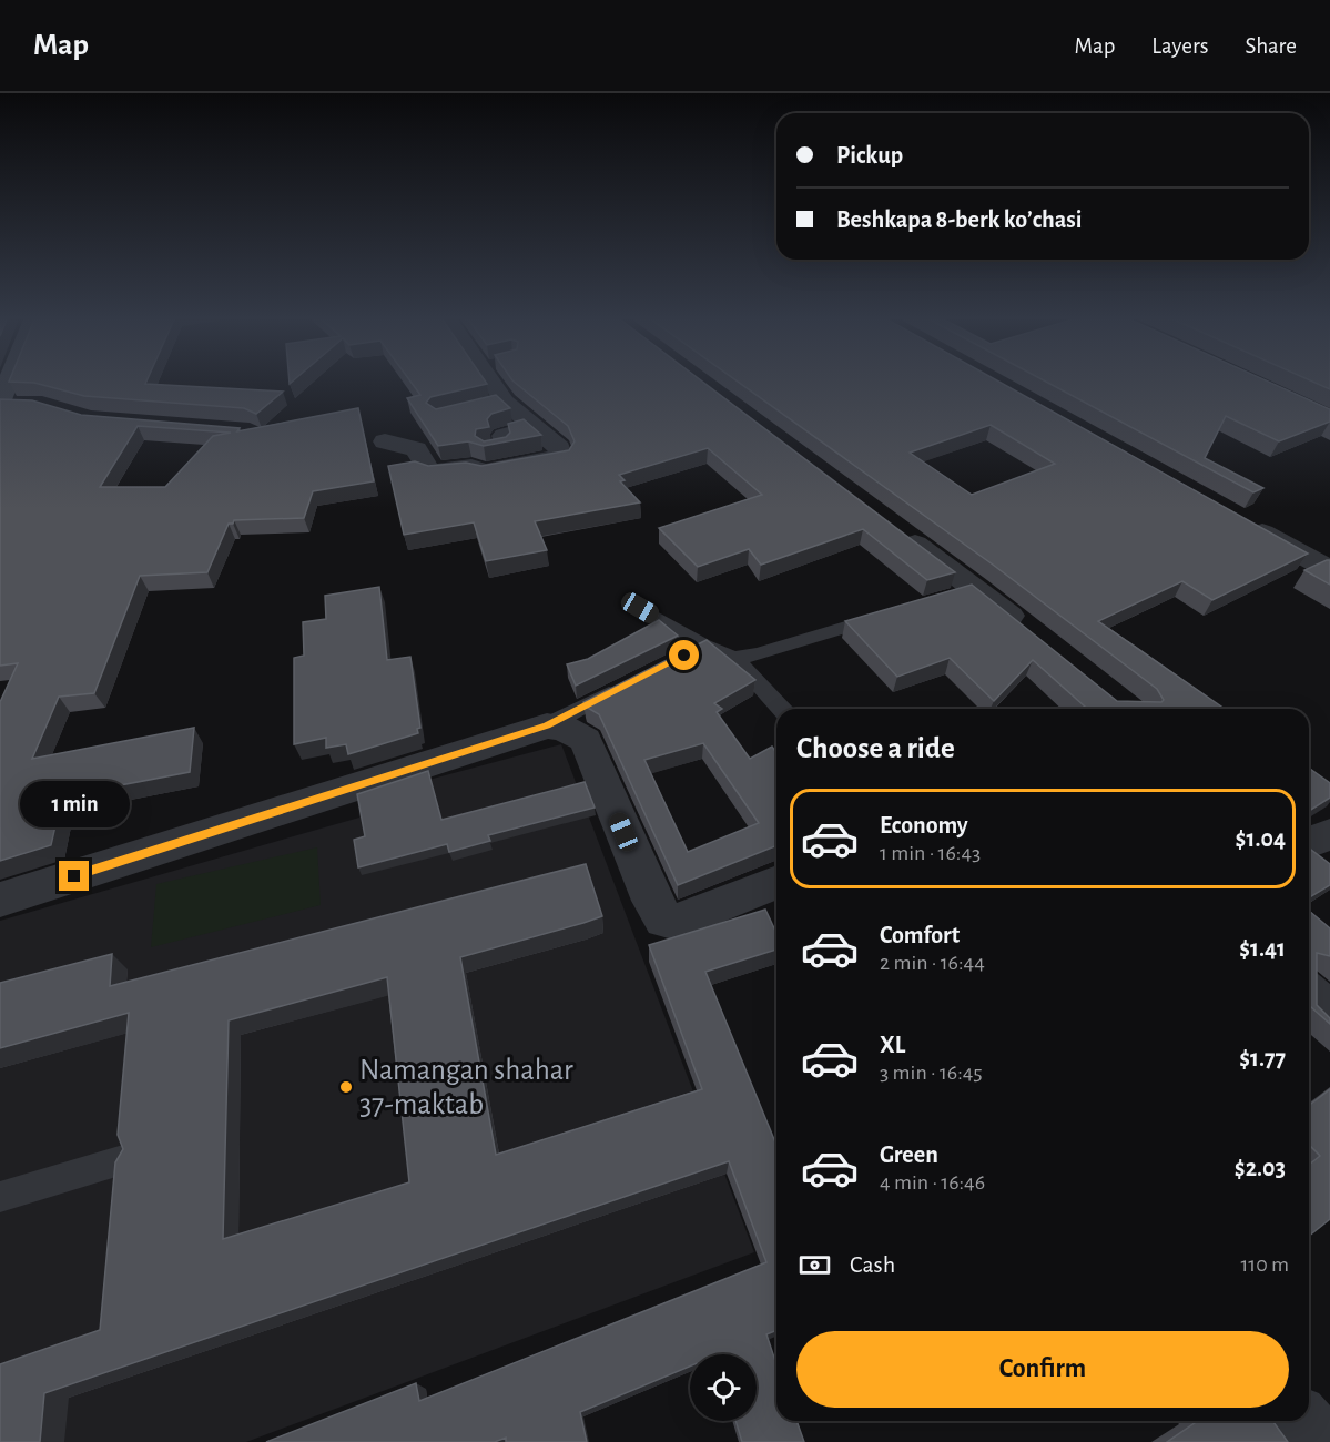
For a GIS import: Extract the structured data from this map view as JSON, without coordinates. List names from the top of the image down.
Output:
{
  "places": ["Namangan shahar 37-maktab"],
  "page": {
    "header": "Map",
    "nav": ["Map", "Layers", "Share"],
    "banner": ["Pickup", "Beshkapa 8-berk koʼchasi"],
    "heading": "Choose a ride",
    "bubble": "1 min",
    "list": [
      {
        "name": "Economy",
        "note": "1 min · 16:43",
        "value": "$1.04"
      },
      {
        "name": "Comfort",
        "note": "2 min · 16:44",
        "value": "$1.41"
      },
      {
        "name": "XL",
        "note": "3 min · 16:45",
        "value": "$1.77"
      },
      {
        "name": "Green",
        "note": "4 min · 16:46",
        "value": "$2.03"
      }
    ],
    "pay": ["Cash", "110 m"],
    "buttons": "Confirm"
  }
}
